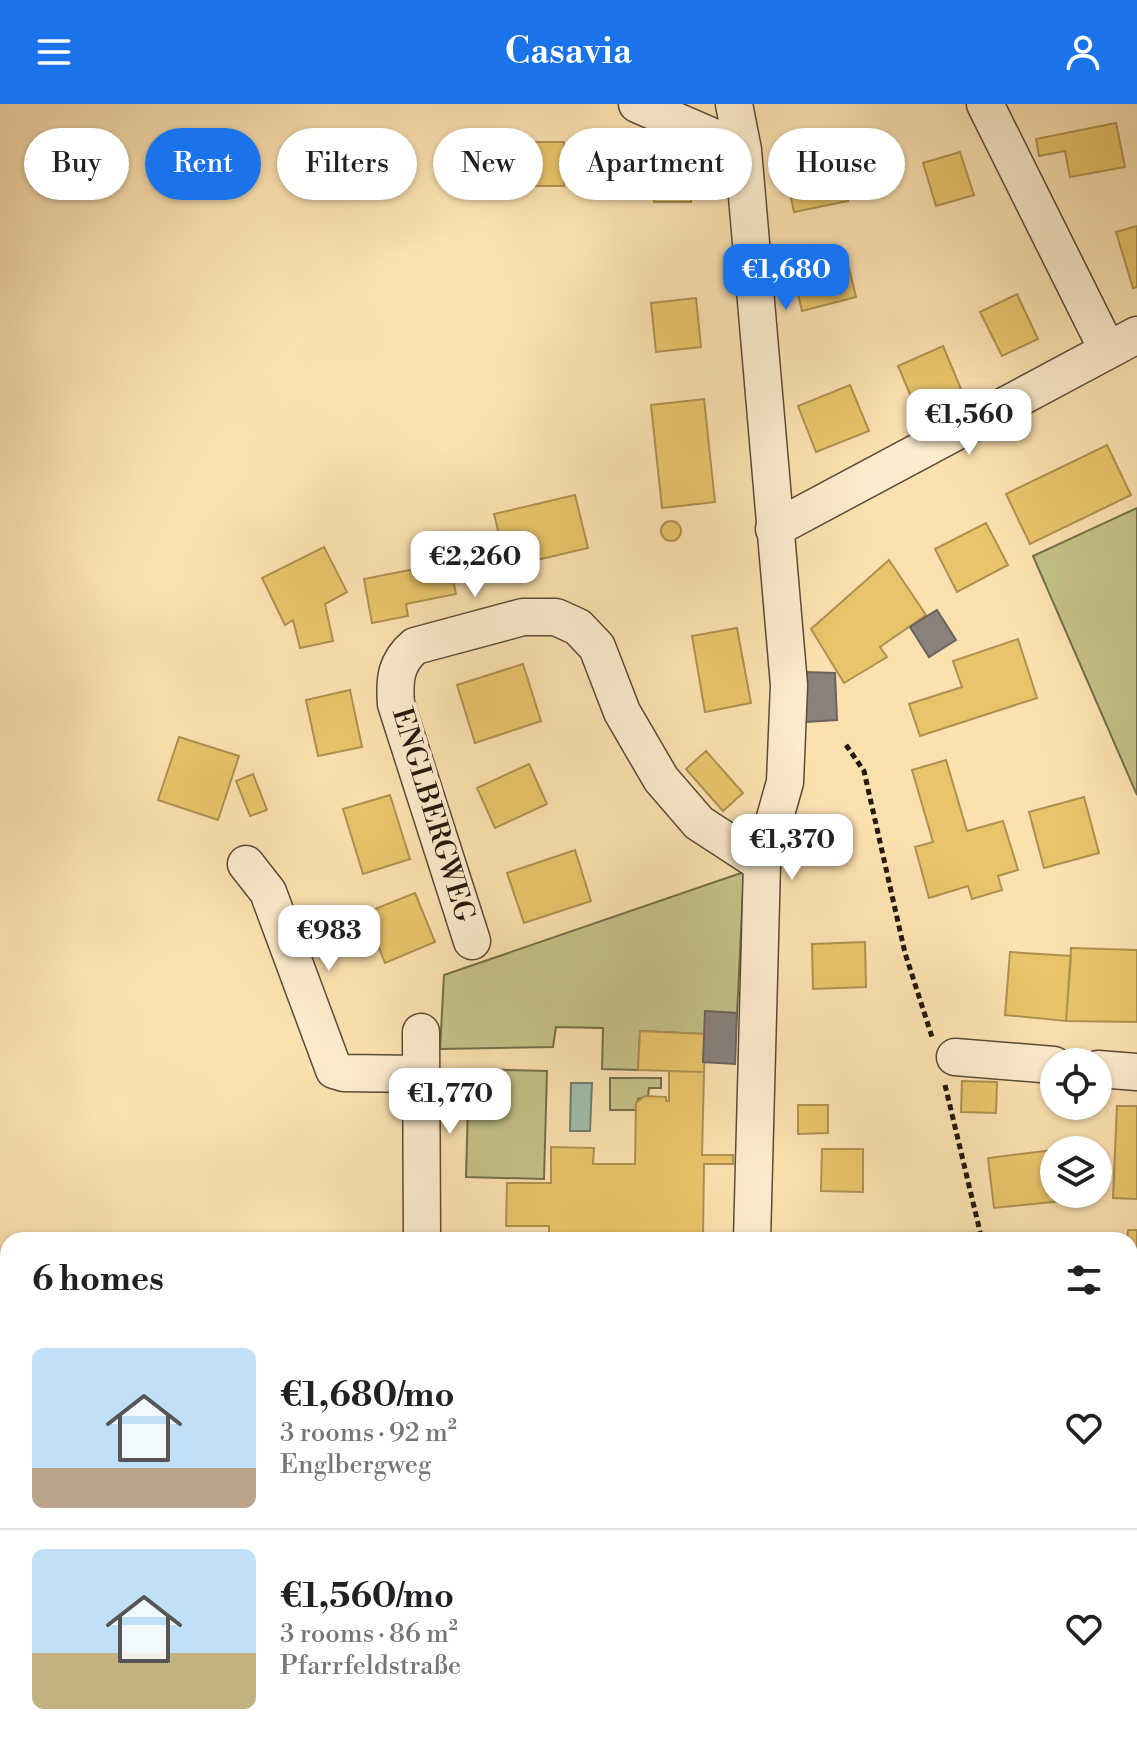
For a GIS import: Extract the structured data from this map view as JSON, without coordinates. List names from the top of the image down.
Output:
{
  "streets": {
    "street": ["ENGLBERGWEG"]
  },
  "page": {
    "header": "Casavia",
    "chip": [
      "Buy",
      "Rent",
      "Filters",
      "New",
      "Apartment",
      "House"
    ],
    "price": [
      "€1,680",
      "€1,560",
      "€2,260",
      "€1,370",
      "€983",
      "€1,770"
    ],
    "heading": "6 homes",
    "list": [
      {
        "name": "€1,680/mo",
        "note": "3 rooms · 92 m² · Englbergweg"
      },
      {
        "name": "€1,560/mo",
        "note": "3 rooms · 86 m² · Pfarrfeldstraße"
      }
    ]
  }
}
